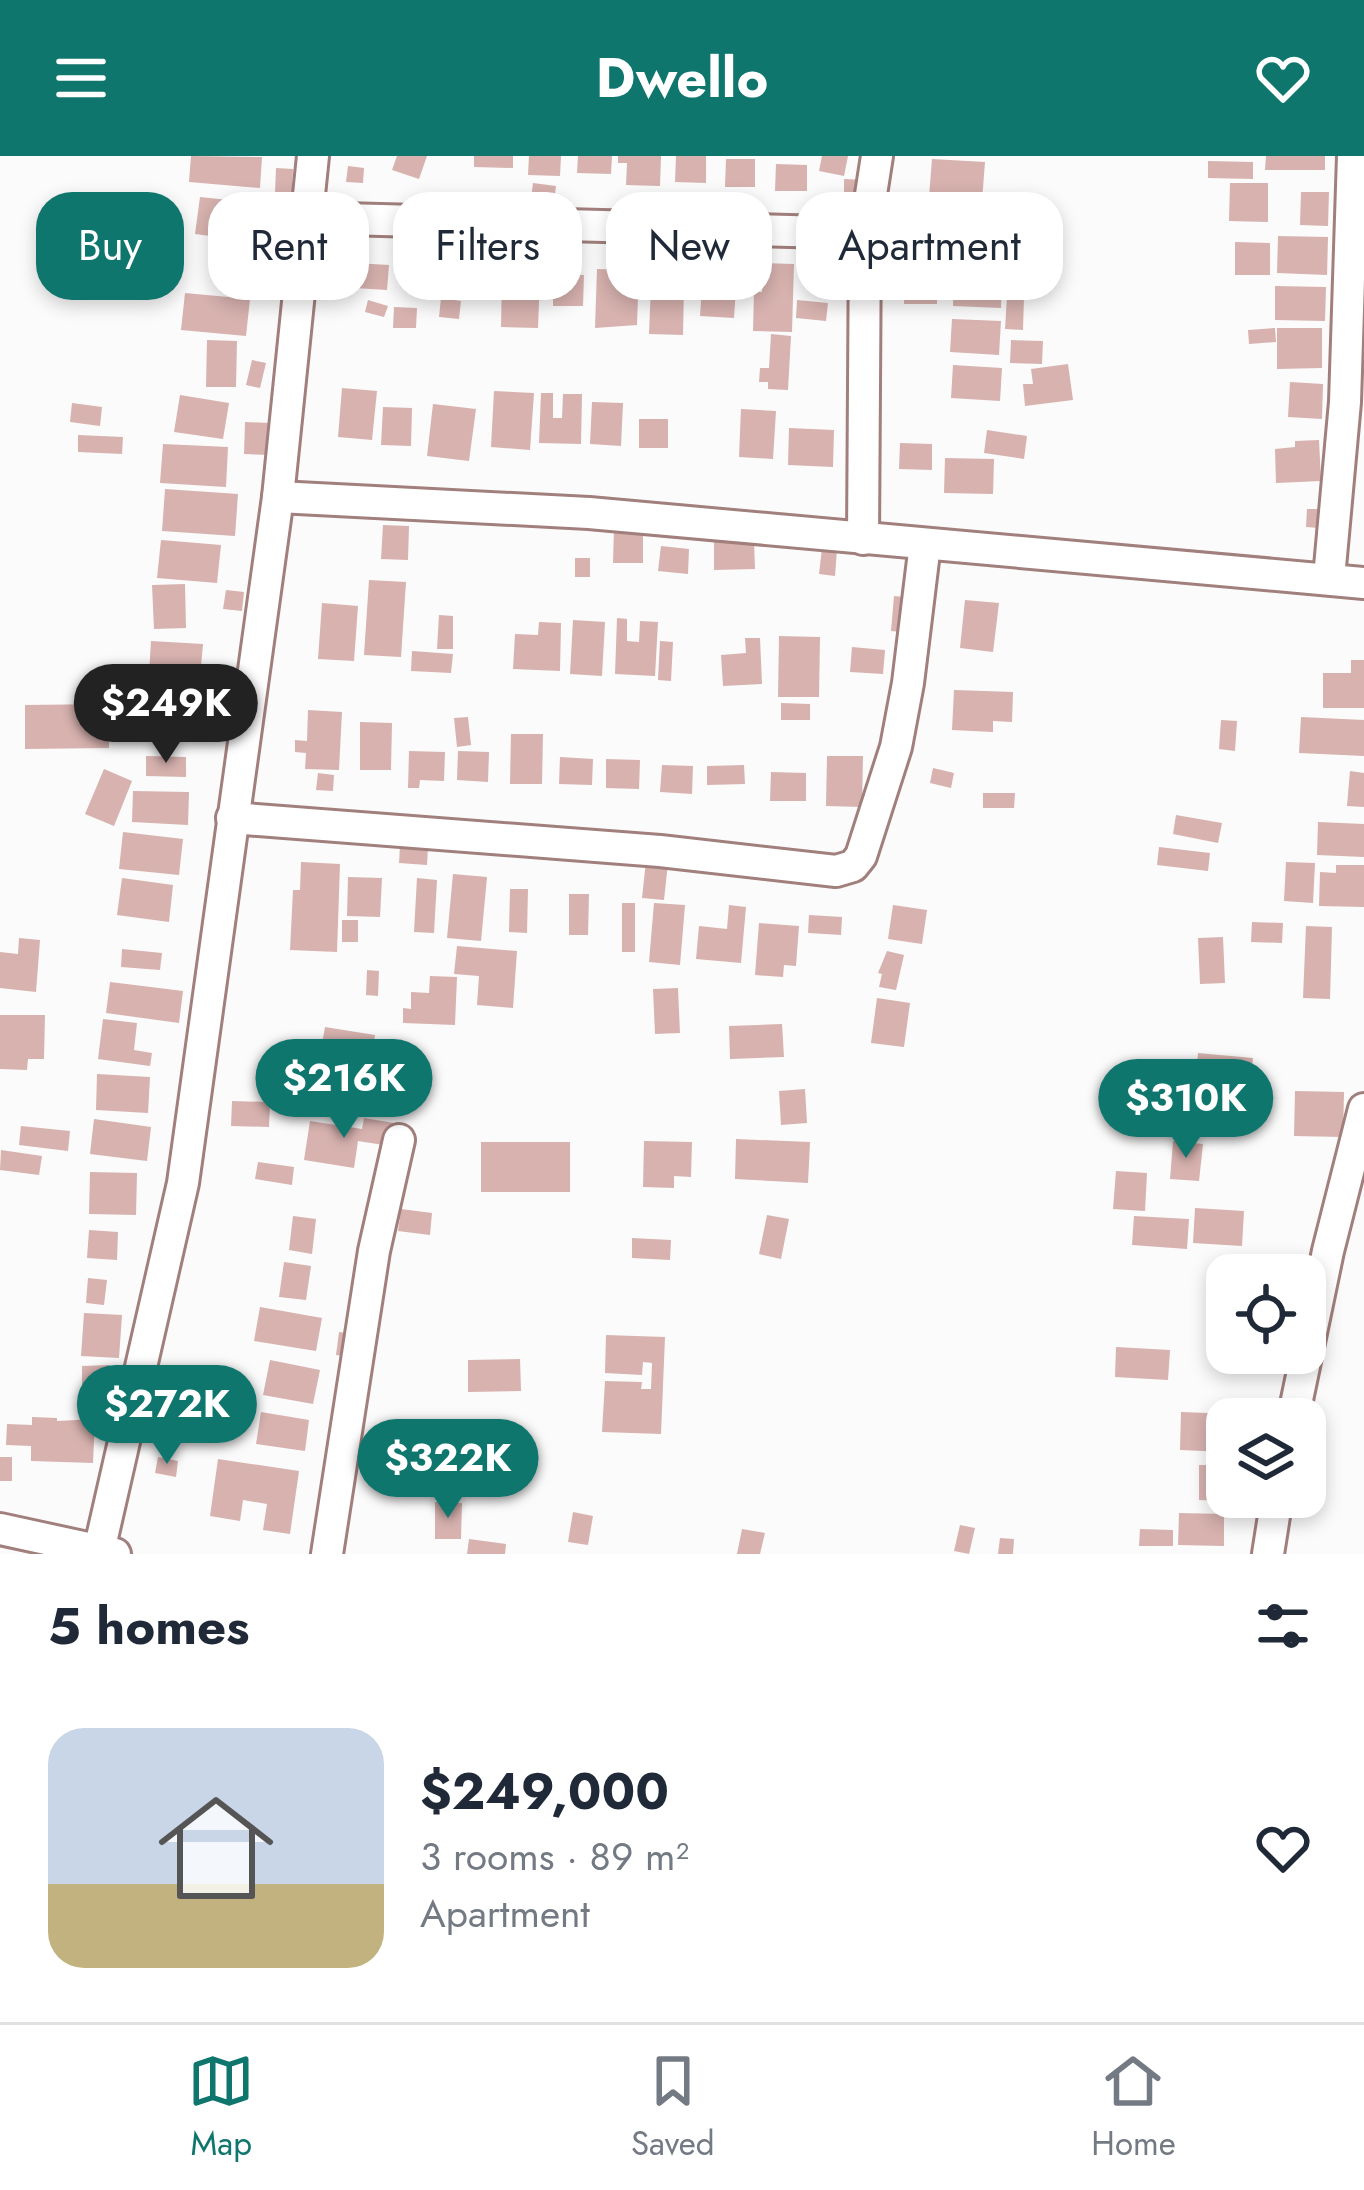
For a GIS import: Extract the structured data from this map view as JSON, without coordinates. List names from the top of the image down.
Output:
{
  "page": {
    "header": "Dwello",
    "chip": [
      "Buy",
      "Rent",
      "Filters",
      "New",
      "Apartment"
    ],
    "price": [
      "$249K",
      "$216K",
      "$310K",
      "$272K",
      "$322K"
    ],
    "heading": "5 homes",
    "list": [
      {
        "name": "$249,000",
        "note": "3 rooms · 89 m² · Apartment"
      }
    ],
    "tabs": ["Map", "Saved", "Home"]
  }
}
